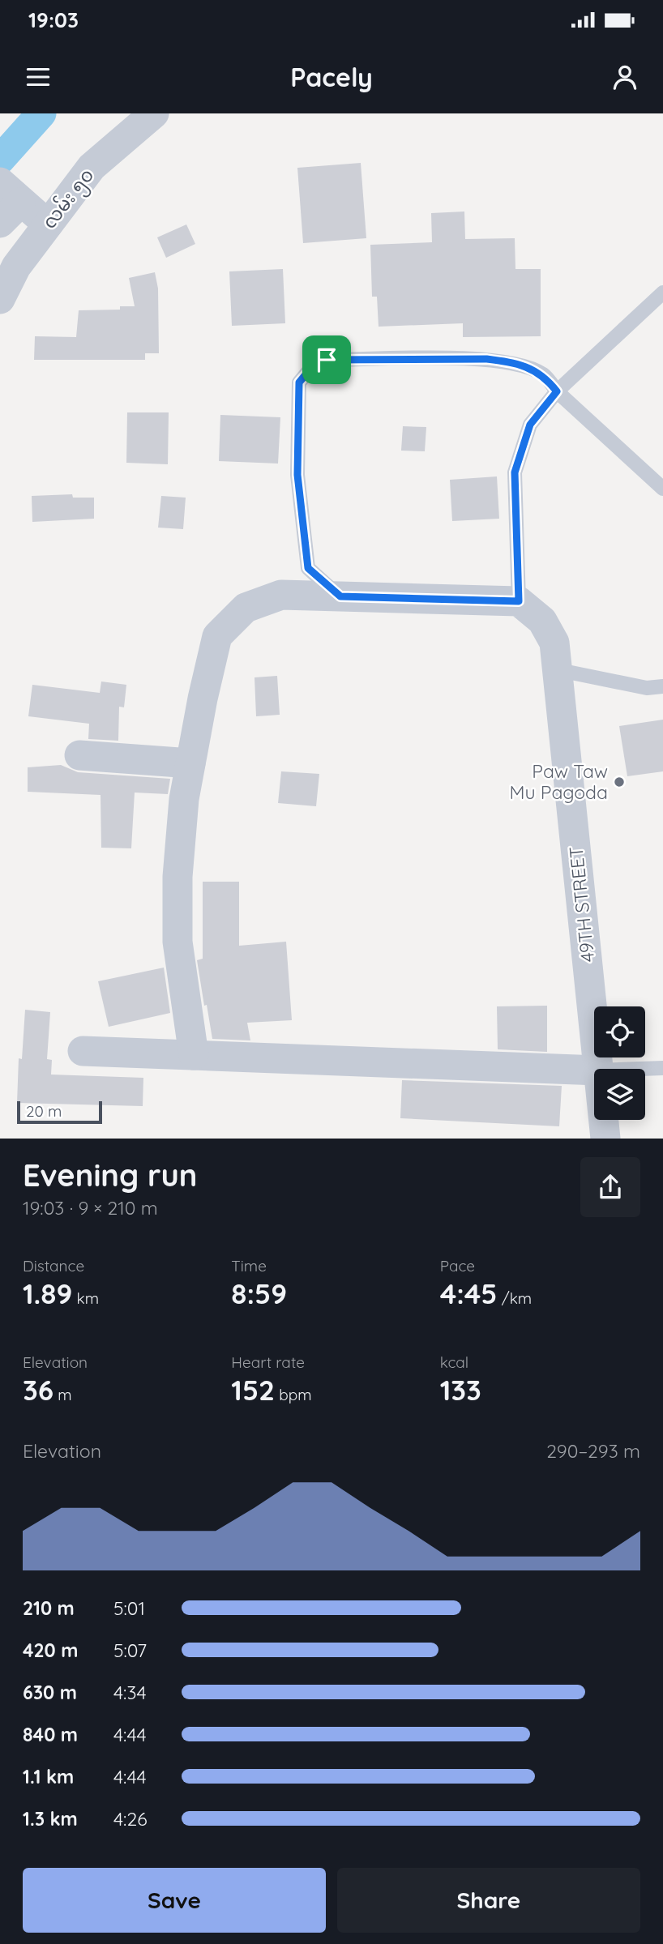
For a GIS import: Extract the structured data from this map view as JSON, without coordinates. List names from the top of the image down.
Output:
{
  "streets": {
    "street": ["လမ်း ၅၀", "49TH STREET"]
  },
  "places": ["Paw Taw Mu Pagoda"],
  "scale_bar": "20 m",
  "page": {
    "status": "19:03",
    "header": "Pacely",
    "scale": "20 m",
    "heading": ["Evening run", "19:03 · 9 × 210 m"],
    "stats": [
      ["Distance", "1.89 km"],
      ["Time", "8:59"],
      ["Pace", "4:45 /km"],
      ["Elevation", "36 m"],
      ["Heart rate", "152 bpm"],
      ["kcal", "133"]
    ],
    "chart": ["Elevation", "290–293 m"],
    "list": [
      {
        "name": "210 m",
        "note": "5:01"
      },
      {
        "name": "420 m",
        "note": "5:07"
      },
      {
        "name": "630 m",
        "note": "4:34"
      },
      {
        "name": "840 m",
        "note": "4:44"
      },
      {
        "name": "1.1 km",
        "note": "4:44"
      },
      {
        "name": "1.3 km",
        "note": "4:26"
      }
    ],
    "buttons": ["Save", "Share"]
  }
}
